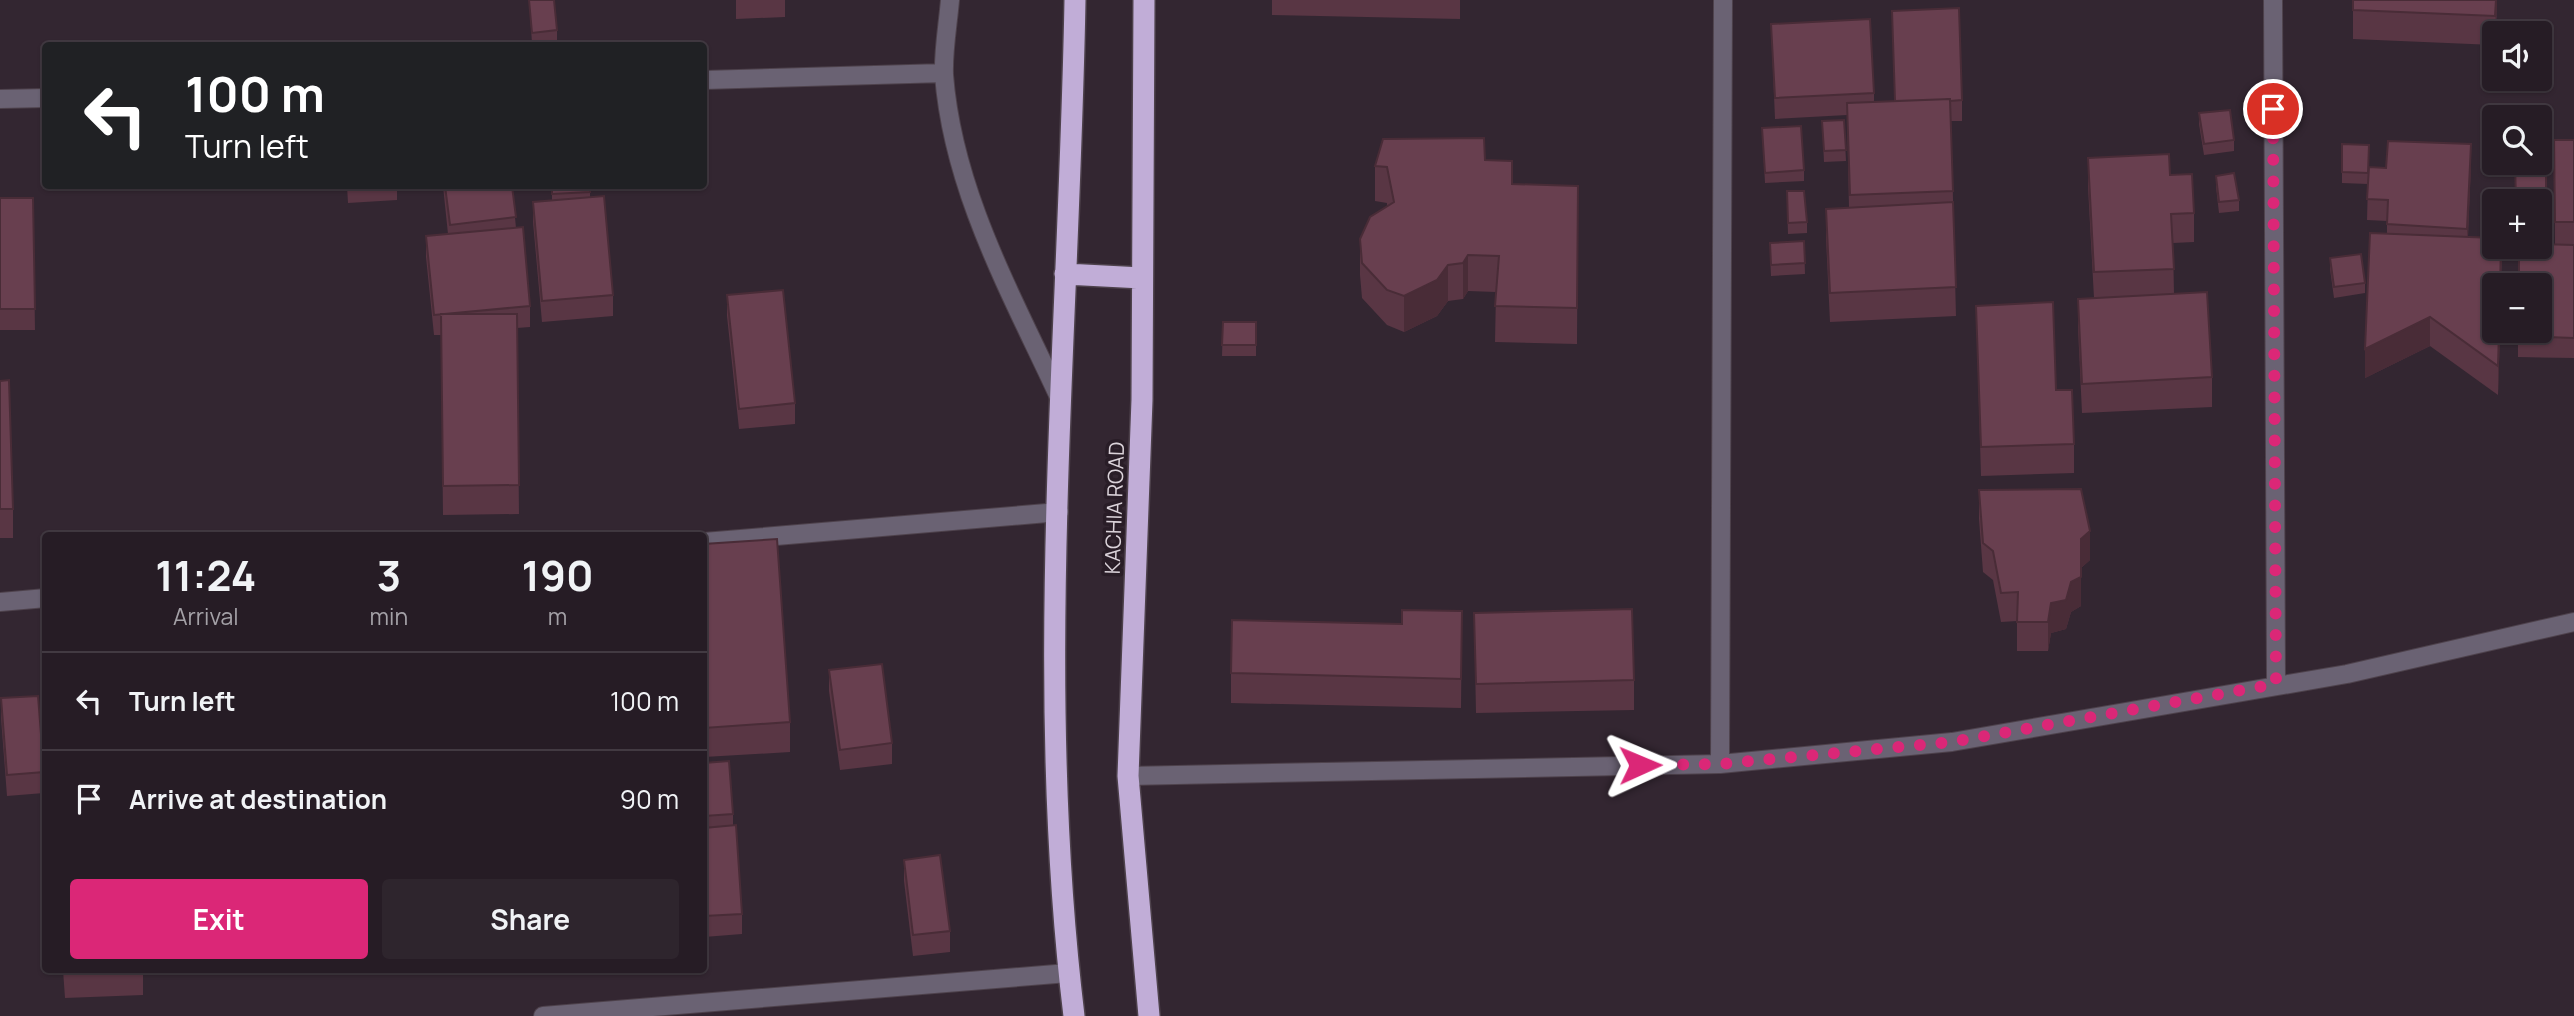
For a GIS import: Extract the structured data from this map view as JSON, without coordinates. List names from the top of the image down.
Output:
{
  "streets": {
    "highway": ["KACHIA ROAD"]
  },
  "page": {
    "map_buttons": ["+", "−"],
    "turn": ["100 m", "Turn left"],
    "eta": [
      "11:24",
      "Arrival",
      "3",
      "min",
      "190",
      "m"
    ],
    "list": [
      {
        "name": "Turn left",
        "value": "100 m"
      },
      {
        "name": "Arrive at destination",
        "value": "90 m"
      }
    ],
    "buttons": ["Exit", "Share"]
  }
}
